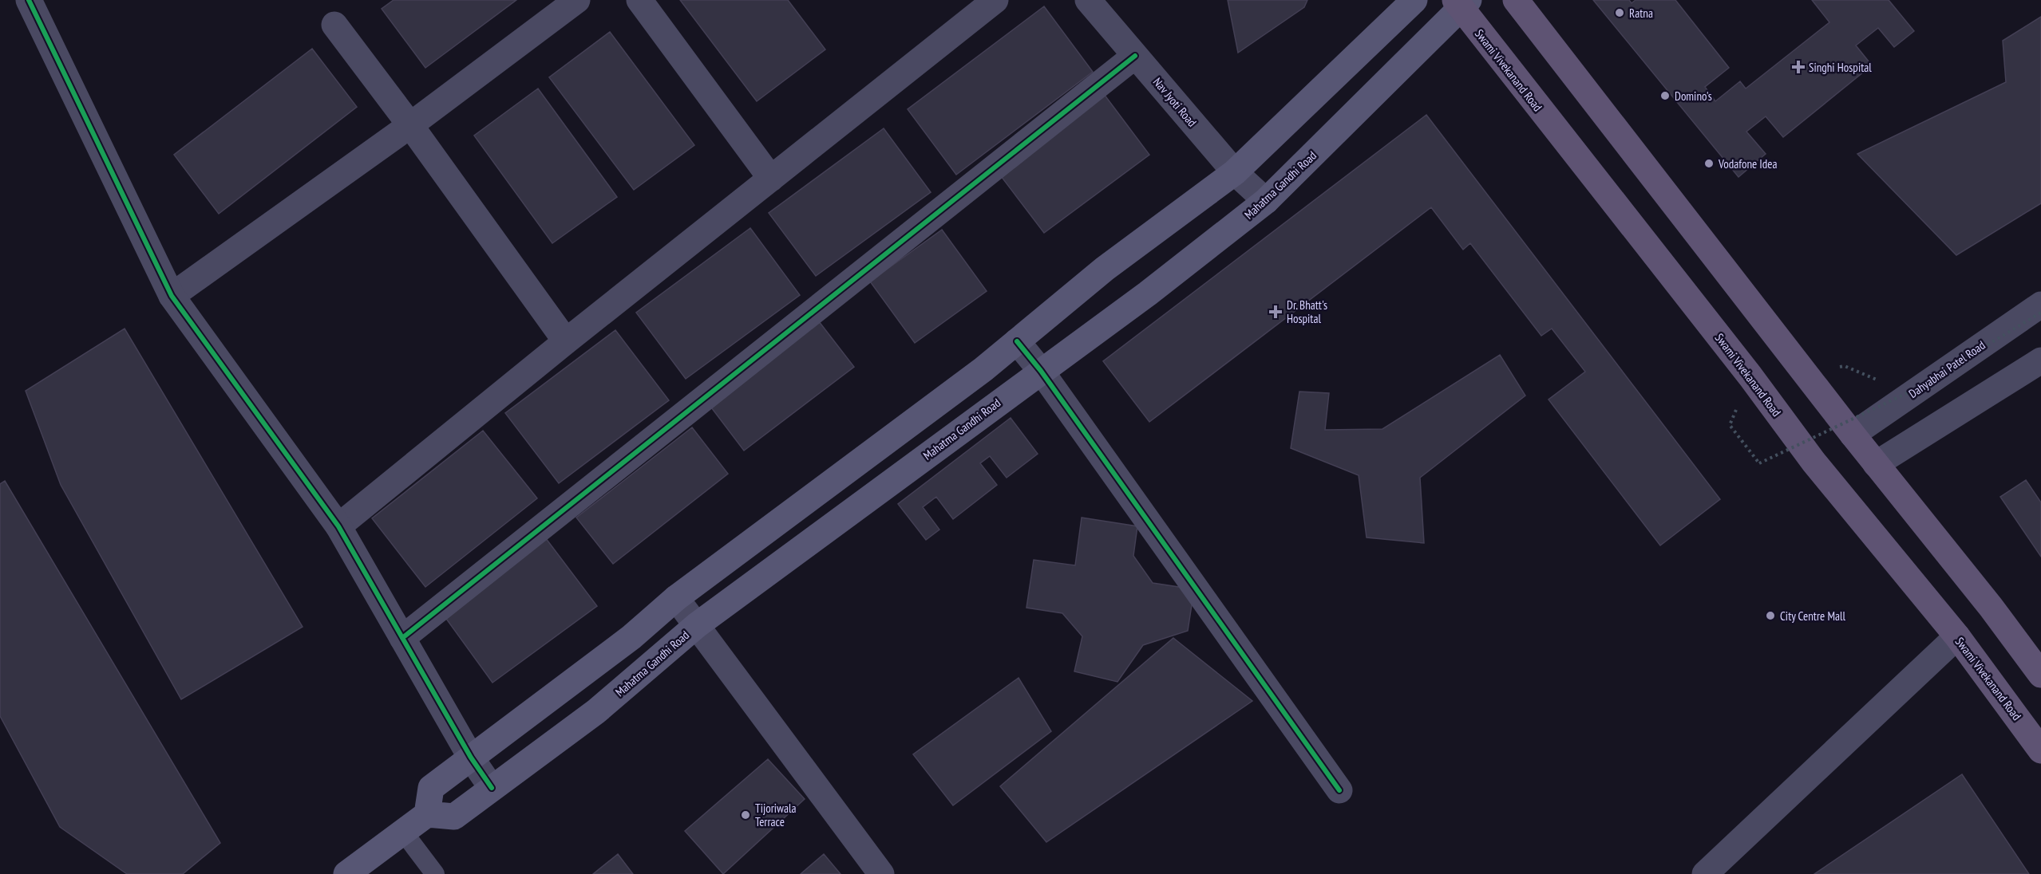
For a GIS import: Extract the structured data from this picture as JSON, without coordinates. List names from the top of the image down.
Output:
{
  "streets": {
    "main road": ["Swami Vivekanand Road", "Mahatma Gandhi Road"],
    "street": ["Nav Jyoti Road", "Dahyabhai Patel Road"]
  },
  "crossings": [
    ["Swami Vivekanand Road", "Mahatma Gandhi Road"],
    ["Nav Jyoti Road", "Mahatma Gandhi Road"]
  ],
  "places": {
    "other": [
      "Ratna",
      "Domino's",
      "Vodafone Idea",
      "City Centre Mall",
      "Tijoriwala Terrace"
    ],
    "health": ["Singhi Hospital", "Dr. Bhatt's Hospital"]
  }
}
